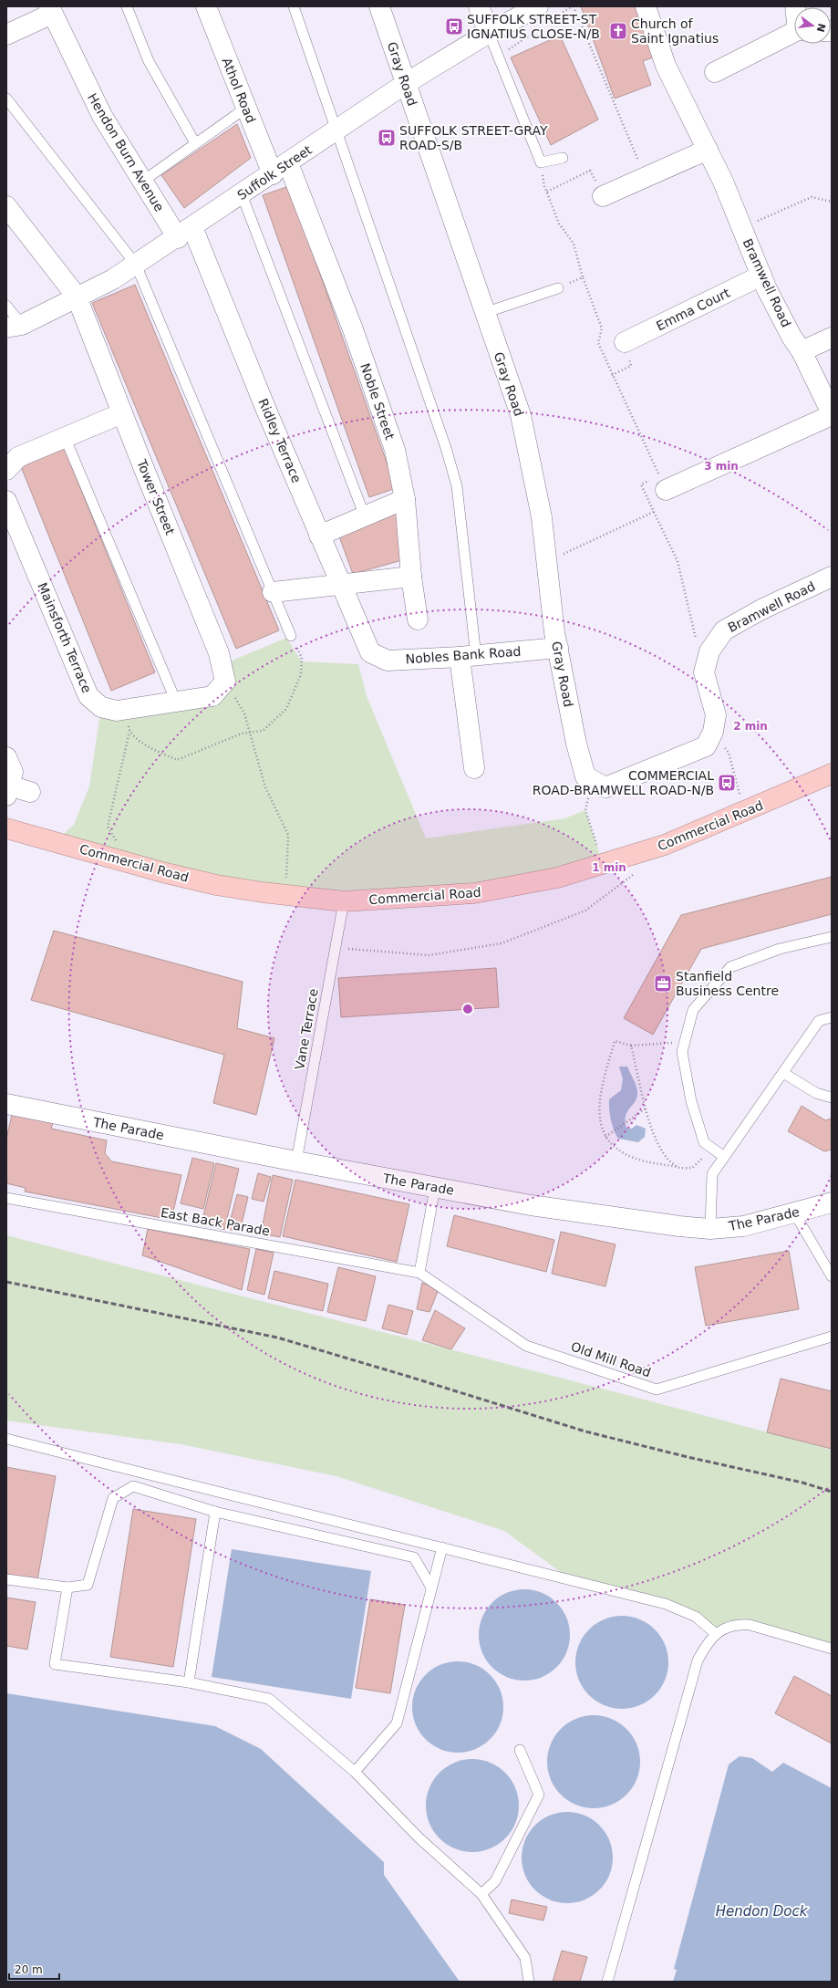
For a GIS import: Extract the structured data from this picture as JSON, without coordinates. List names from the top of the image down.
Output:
{
  "streets": {
    "highway": ["Commercial Road"],
    "street": [
      "Gray Road",
      "Athol Road",
      "Hendon Burn Avenue",
      "Suffolk Street",
      "Bramwell Road",
      "Emma Court",
      "Noble Street",
      "Ridley Terrace",
      "Tower Street",
      "Mainsforth Terrace",
      "Nobles Bank Road",
      "The Parade"
    ],
    "lane": ["Vane Terrace", "East Back Parade", "Old Mill Road"]
  },
  "crossings": [
    ["Gray Road", "Suffolk Street"],
    ["Gray Road", "Bramwell Road"],
    ["Gray Road", "Nobles Bank Road"],
    ["Athol Road", "Suffolk Street"],
    ["Athol Road", "Noble Street"],
    ["Hendon Burn Avenue", "Suffolk Street"],
    ["Hendon Burn Avenue", "Ridley Terrace"],
    ["Suffolk Street", "Ridley Terrace"],
    ["Suffolk Street", "Tower Street"],
    ["Bramwell Road", "Emma Court"],
    ["Ridley Terrace", "Nobles Bank Road"],
    ["Tower Street", "Mainsforth Terrace"],
    ["Commercial Road", "Vane Terrace"],
    ["Vane Terrace", "The Parade"],
    ["East Back Parade", "Old Mill Road"]
  ],
  "water": ["Hendon Dock"],
  "places": {
    "bus stop": ["SUFFOLK STREET-ST IGNATIUS CLOSE-N/B", "SUFFOLK STREET-GRAY ROAD-S/B", "COMMERCIAL ROAD-BRAMWELL ROAD-N/B"],
    "church": ["Church of Saint Ignatius"],
    "office": ["Stanfield Business Centre"]
  },
  "scale_bar": "20 m",
  "north": "right",
  "rings": ["3 min", "2 min", "1 min"]
}
